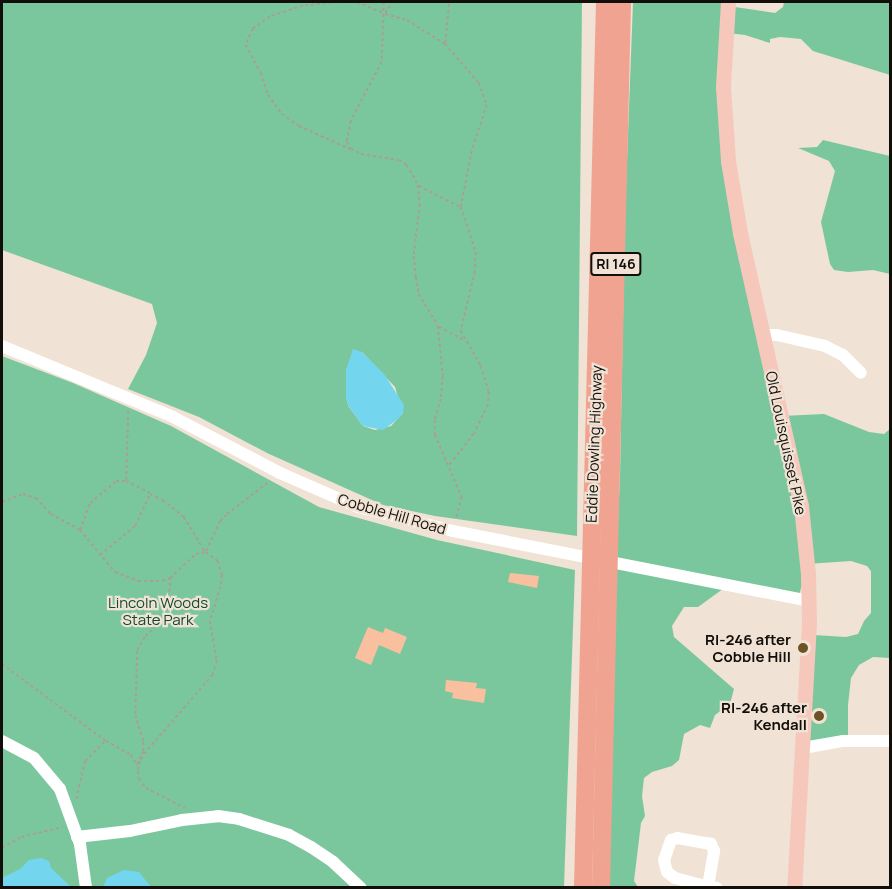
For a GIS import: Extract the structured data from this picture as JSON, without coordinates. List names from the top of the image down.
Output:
{
  "streets": {
    "highway": ["RI 146", "Eddie Dowling Highway"],
    "main road": ["Old Louisquisset Pike"],
    "street": ["Cobble Hill Road"]
  },
  "crossings": [
    ["Old Louisquisset Pike", "Cobble Hill Road"]
  ],
  "parks": ["Lincoln Woods State Park"],
  "places": ["RI-246 after Cobble Hill", "RI-246 after Kendall"]
}
